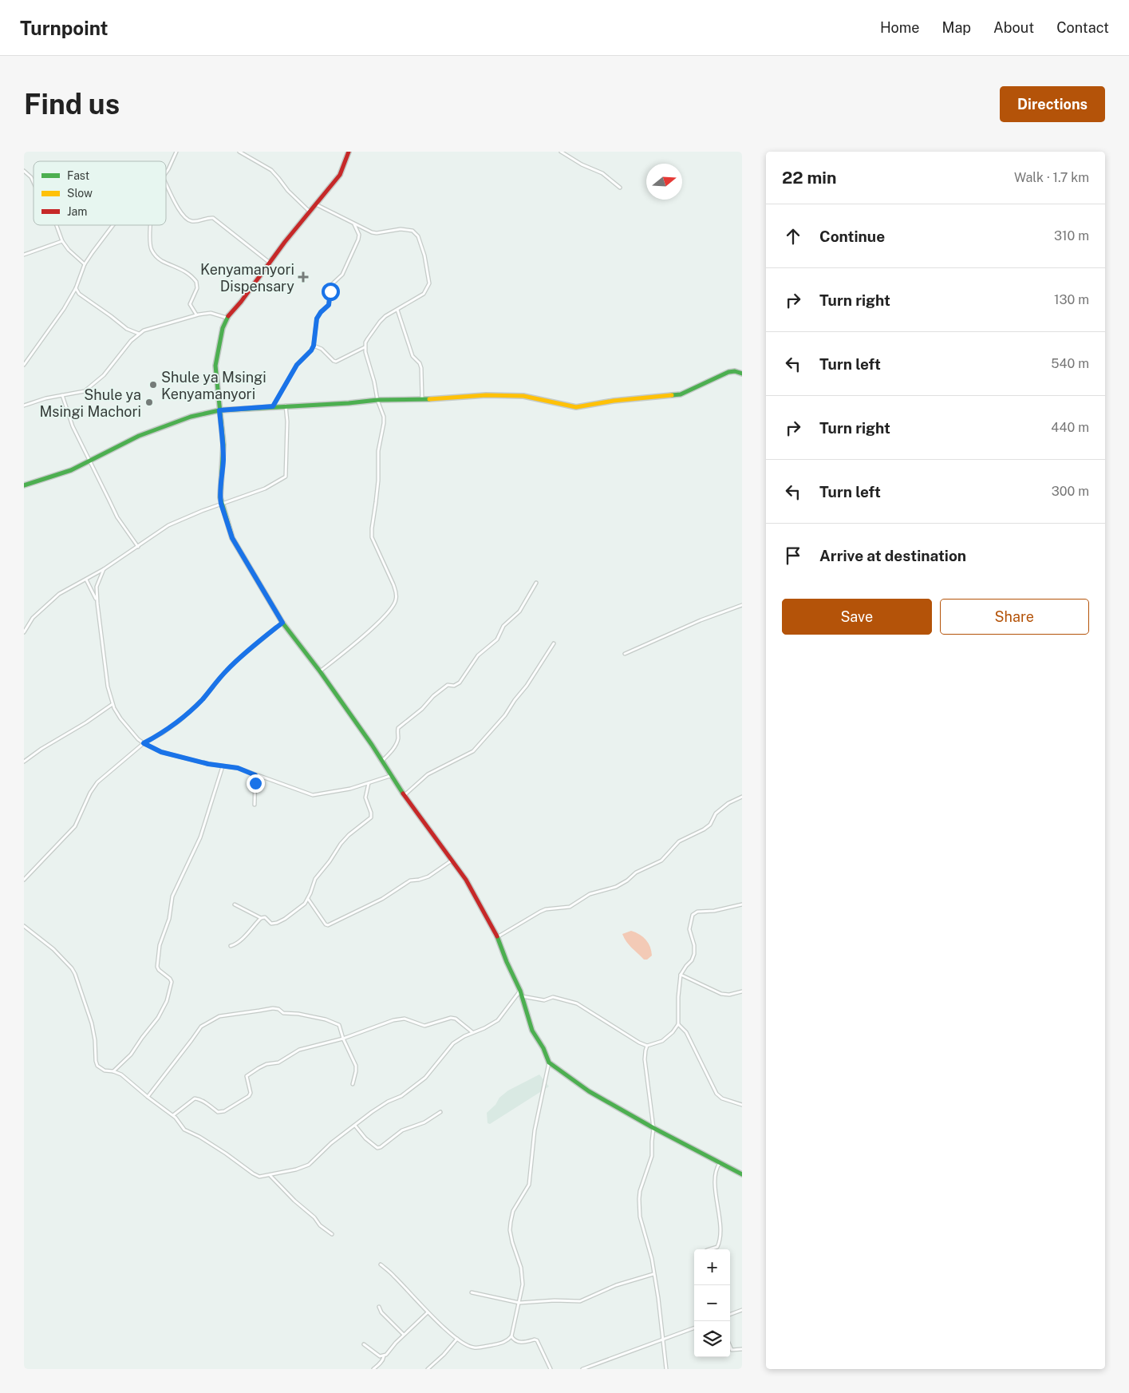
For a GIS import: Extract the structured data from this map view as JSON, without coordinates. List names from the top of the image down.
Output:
{
  "places": {
    "health": ["Kenyamanyori Dispensary"],
    "other": ["Shule ya Msingi Kenyamanyori", "Shule ya Msingi Machori"]
  },
  "legend": ["Fast", "Slow", "Jam"],
  "north": "right",
  "page": {
    "header": "Turnpoint",
    "nav": [
      "Home",
      "Map",
      "About",
      "Contact"
    ],
    "buttons": [
      "Directions",
      ["Save", "Share"]
    ],
    "title": "Find us",
    "heading": ["22 min", "Walk · 1.7 km"],
    "list": [
      ["Continue", "310 m"],
      ["Turn right", "130 m"],
      ["Turn left", "540 m"],
      ["Turn right", "440 m"],
      ["Turn left", "300 m"],
      "Arrive at destination"
    ],
    "map_buttons": ["+", "−"]
  }
}
